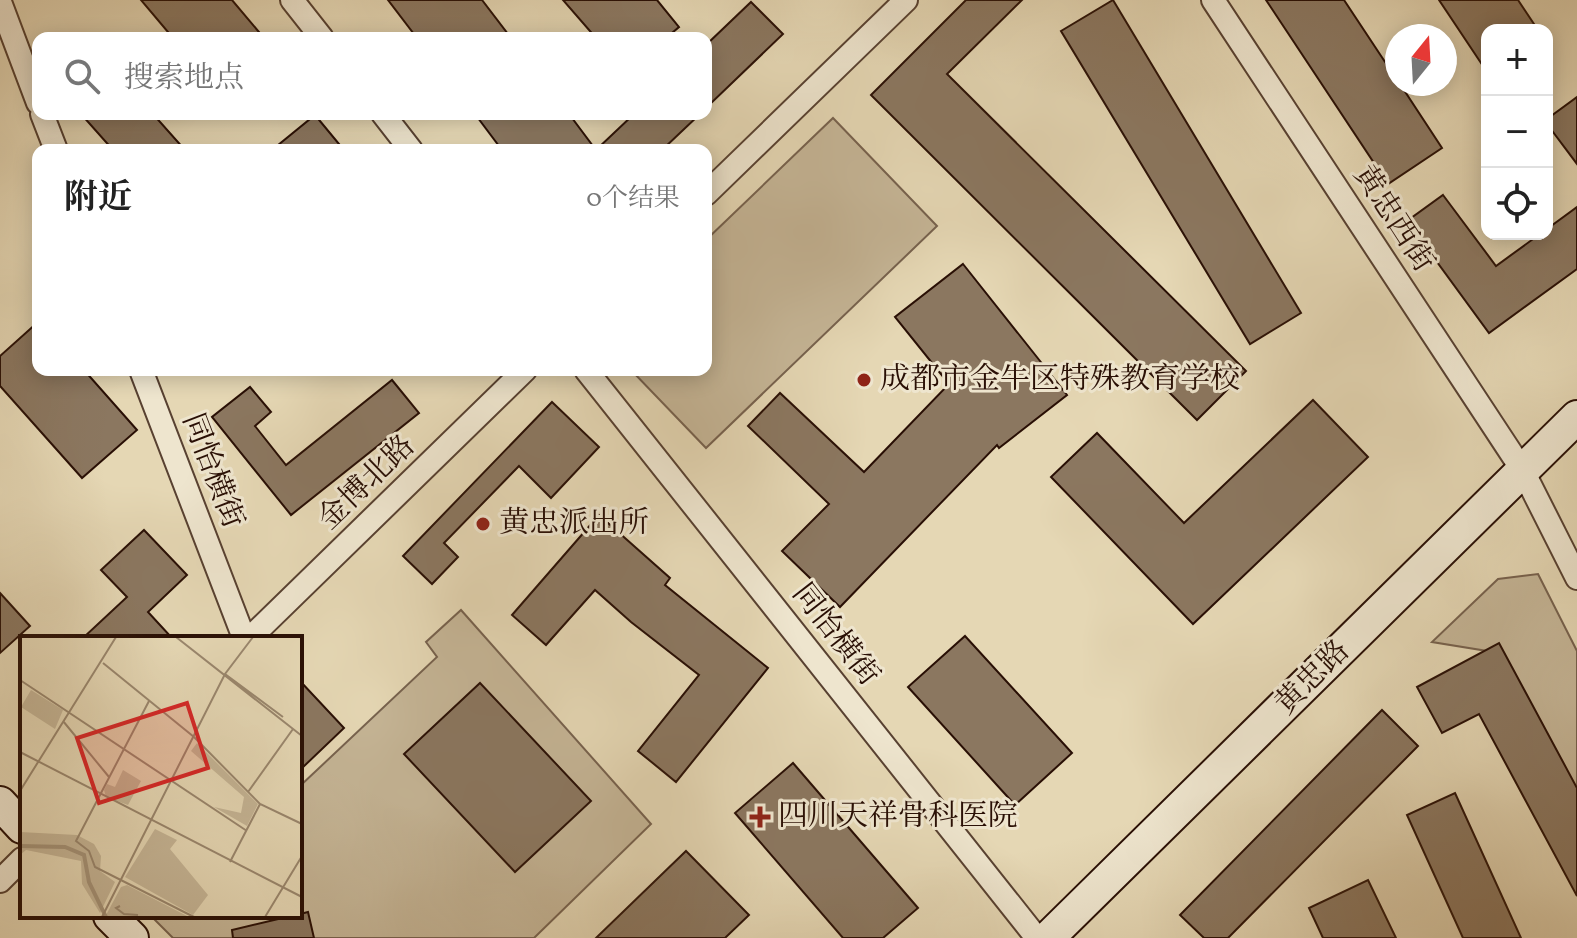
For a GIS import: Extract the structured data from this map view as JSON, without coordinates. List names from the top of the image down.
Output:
{
  "streets": {
    "street": [
      "黄忠西街",
      "同怡横街",
      "金博北路",
      "黄忠路"
    ]
  },
  "crossings": [
    ["黄忠西街", "黄忠路"]
  ],
  "places": {
    "other": ["成都市金牛区特殊教育学校", "黄忠派出所"],
    "health": ["四川天祥骨科医院"]
  },
  "north": "top",
  "page": {
    "map_buttons": ["+", "−"],
    "search": "搜索地点",
    "heading": ["附近", "0个结果"]
  }
}
